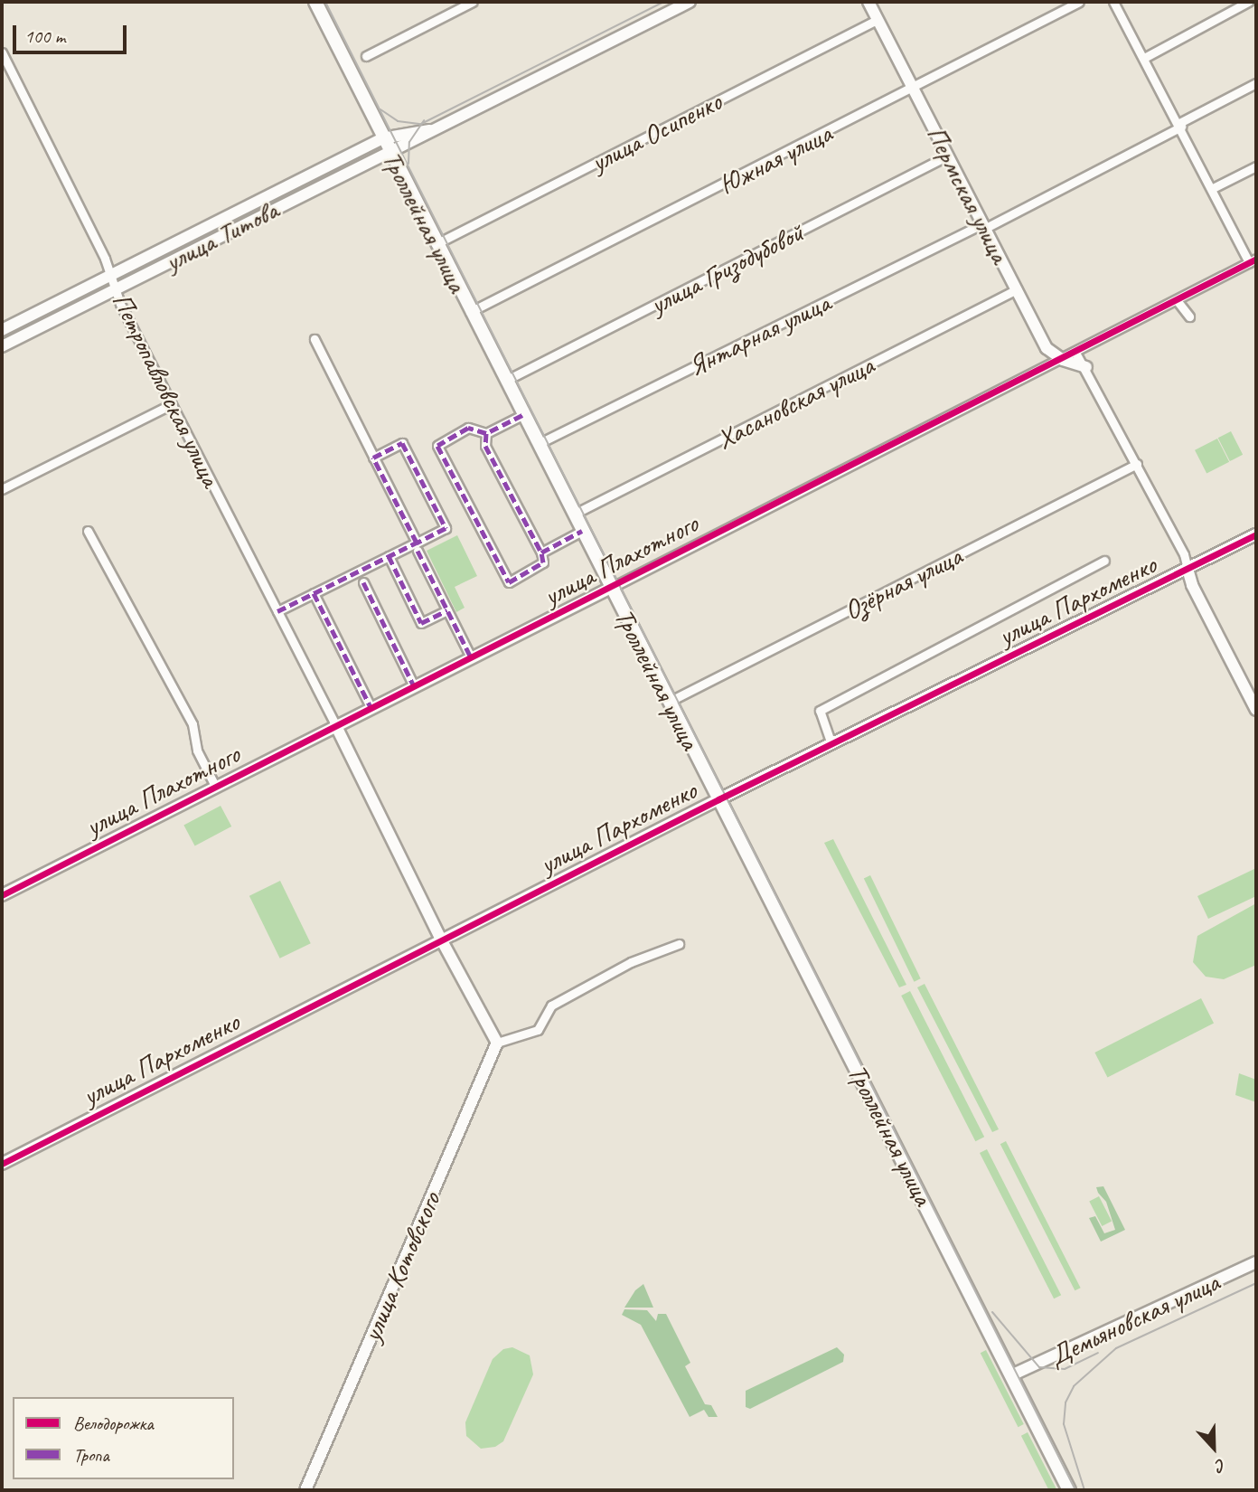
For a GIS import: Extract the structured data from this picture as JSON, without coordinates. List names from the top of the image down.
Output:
{
  "streets": {
    "main road": ["Троллейная улица"],
    "street": [
      "улица Осипенко",
      "Южная улица",
      "Пермская улица",
      "улица Титова",
      "улица Гризодубовой",
      "Янтарная улица",
      "Петропавловская улица",
      "Хасановская улица",
      "улица Плахотного",
      "Озёрная улица",
      "улица Пархоменко",
      "улица Котовского",
      "Демьяновская улица"
    ]
  },
  "crossings": [
    ["улица Осипенко", "Пермская улица"],
    ["улица Осипенко", "Троллейная улица"],
    ["Южная улица", "Пермская улица"],
    ["Южная улица", "Троллейная улица"],
    ["Пермская улица", "улица Гризодубовой"],
    ["Пермская улица", "Янтарная улица"],
    ["Пермская улица", "Хасановская улица"],
    ["Пермская улица", "улица Плахотного"],
    ["Троллейная улица", "улица Титова"],
    ["Троллейная улица", "улица Гризодубовой"],
    ["Троллейная улица", "Янтарная улица"],
    ["Троллейная улица", "Хасановская улица"],
    ["Троллейная улица", "улица Плахотного"],
    ["Троллейная улица", "Озёрная улица"],
    ["Троллейная улица", "улица Пархоменко"],
    ["Троллейная улица", "Демьяновская улица"],
    ["улица Титова", "Петропавловская улица"],
    ["Петропавловская улица", "улица Плахотного"]
  ],
  "legend": ["Велодорожка", "Тропа"],
  "scale_bar": "100 m",
  "north": "bottom"
}
